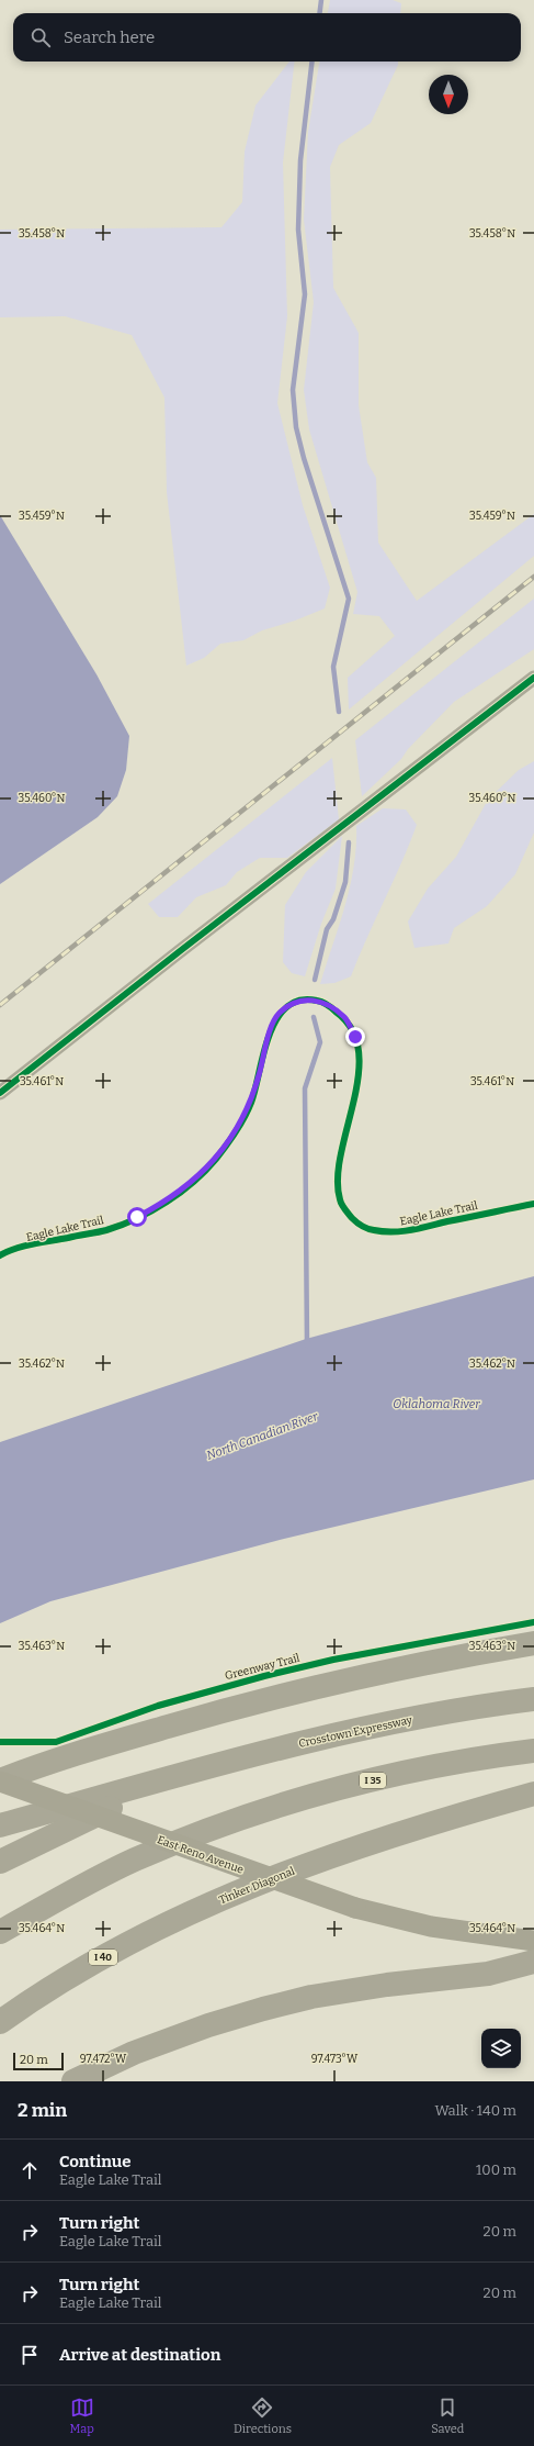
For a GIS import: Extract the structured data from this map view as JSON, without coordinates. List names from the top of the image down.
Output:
{
  "streets": {
    "highway": [
      "Crosstown Expressway",
      "I 35",
      "Tinker Diagonal",
      "I 40"
    ],
    "main road": ["East Reno Avenue"],
    "cycle path": ["Eagle Lake Trail", "Greenway Trail"]
  },
  "water": ["Oklahoma River", "North Canadian River"],
  "scale_bar": "20 m",
  "north": "bottom",
  "page": {
    "search": "Search here",
    "scale": "20 m",
    "heading": ["2 min", "Walk · 140 m"],
    "list": [
      ["Continue", "Eagle Lake Trail", "100 m"],
      ["Turn right", "Eagle Lake Trail", "20 m"],
      ["Turn right", "Eagle Lake Trail", "20 m"],
      "Arrive at destination"
    ],
    "nav": ["Map", "Directions", "Saved"]
  },
  "coordinates": [
    "35.458°N",
    "35.459°N",
    "35.460°N",
    "35.461°N",
    "35.462°N",
    "35.463°N",
    "35.464°N",
    "97.472°W",
    "97.473°W"
  ]
}
